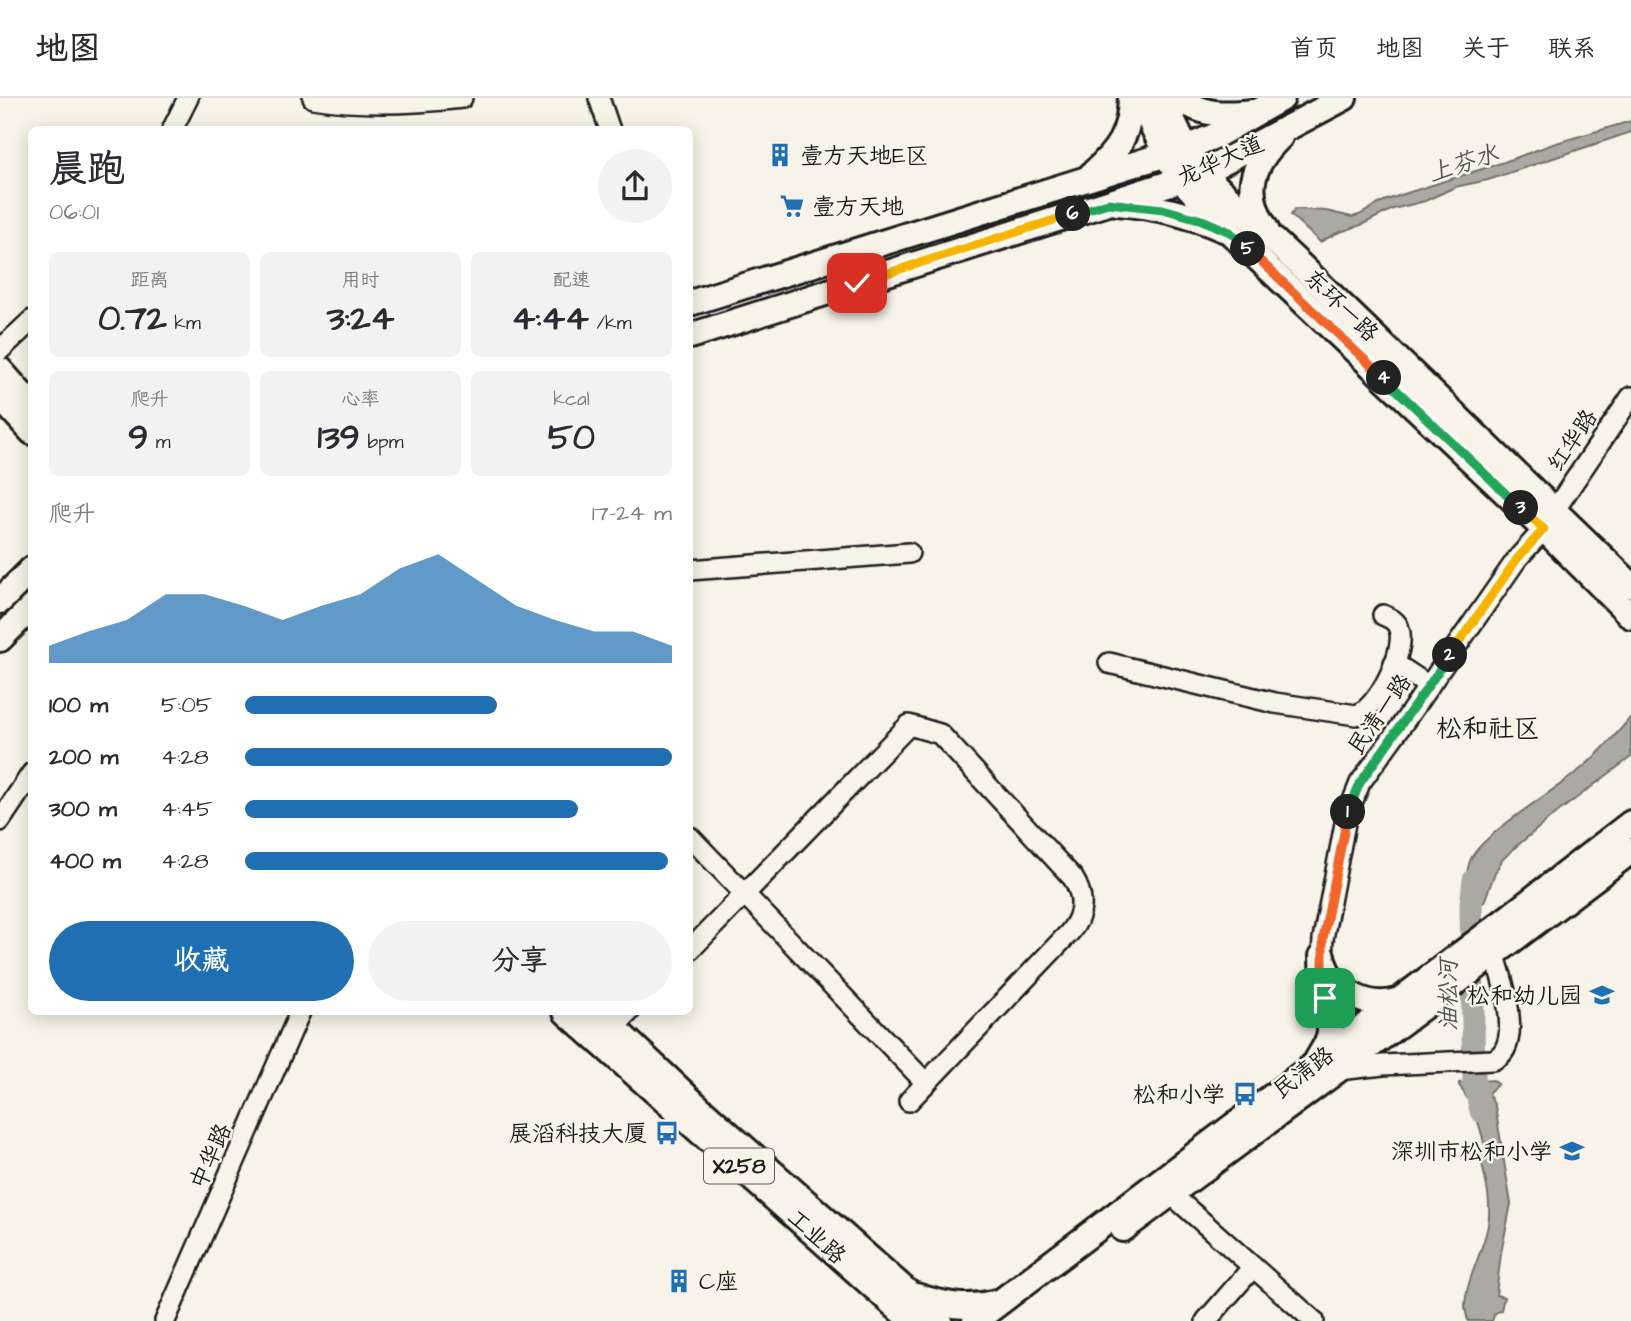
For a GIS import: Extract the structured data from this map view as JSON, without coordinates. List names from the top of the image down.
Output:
{
  "streets": {
    "main road": [
      "龙华大道",
      "东环一路",
      "民清路",
      "X258",
      "工业路"
    ],
    "street": ["红华路", "民清一路", "中华路"]
  },
  "crossings": [
    ["龙华大道", "东环一路"],
    ["东环一路", "红华路"],
    ["东环一路", "民清一路"],
    ["红华路", "民清一路"]
  ],
  "districts": ["松和社区"],
  "water": ["上芬水", "油松河"],
  "places": {
    "building": ["壹方天地E区", "C座"],
    "supermarket": ["壹方天地"],
    "school or university": ["松和幼儿园", "深圳市松和小学"],
    "bus stop": ["松和小学", "展滔科技大厦"]
  },
  "page": {
    "header": "地图",
    "nav": [
      "首页",
      "地图",
      "关于",
      "联系"
    ],
    "heading": ["晨跑", "06:01"],
    "pins": [
      "6",
      "5",
      "4",
      "3",
      "2",
      "1"
    ],
    "stats": [
      ["距离", "0.72 km"],
      ["用时", "3:24"],
      ["配速", "4:44 /km"],
      ["爬升", "9 m"],
      ["心率", "139 bpm"],
      ["kcal", "50"]
    ],
    "chart": ["爬升", "17–24 m"],
    "list": [
      {
        "name": "100 m",
        "note": "5:05"
      },
      {
        "name": "200 m",
        "note": "4:28"
      },
      {
        "name": "300 m",
        "note": "4:45"
      },
      {
        "name": "400 m",
        "note": "4:28"
      }
    ],
    "buttons": ["收藏", "分享"]
  }
}
